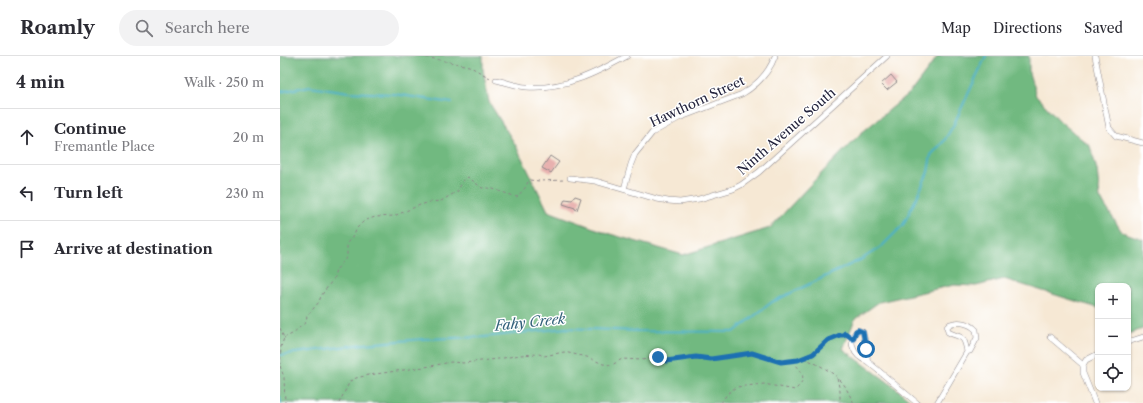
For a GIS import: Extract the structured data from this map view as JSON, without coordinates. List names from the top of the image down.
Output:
{
  "streets": {
    "street": ["Hawthorn Street", "Ninth Avenue South"]
  },
  "crossings": [
    ["Hawthorn Street", "Ninth Avenue South"]
  ],
  "water": ["Fahy Creek"],
  "page": {
    "header": "Roamly",
    "search": "Search here",
    "nav": ["Map", "Directions", "Saved"],
    "heading": ["4 min", "Walk · 250 m"],
    "list": [
      ["Continue", "Fremantle Place", "20 m"],
      ["Turn left", "230 m"],
      "Arrive at destination"
    ],
    "map_buttons": ["+", "−"]
  }
}
